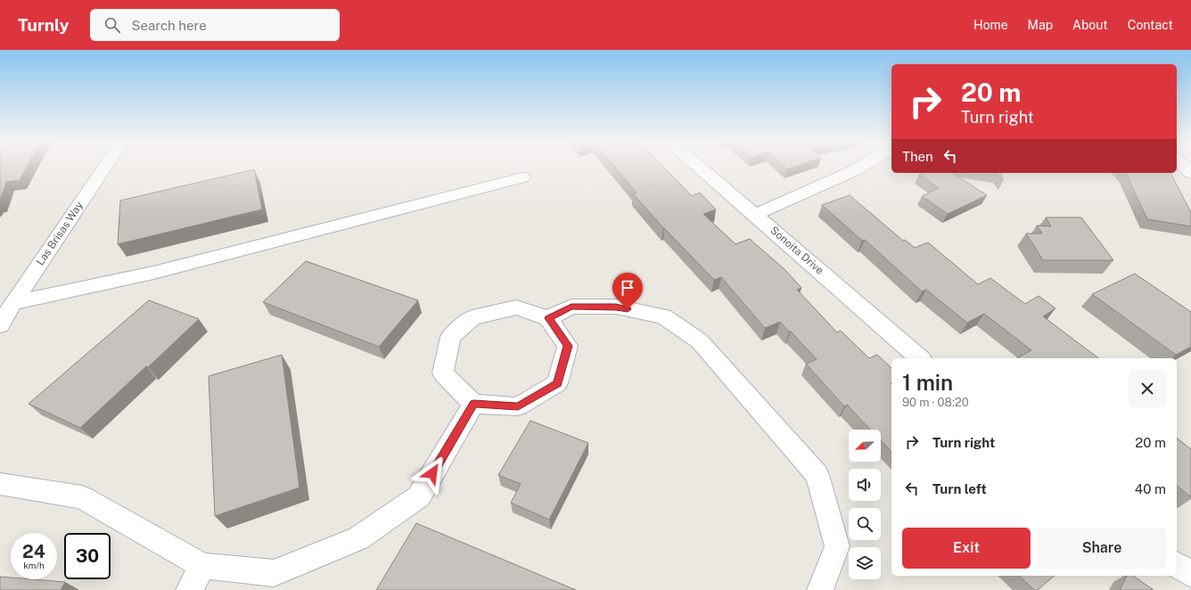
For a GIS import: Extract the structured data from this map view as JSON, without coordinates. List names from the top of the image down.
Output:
{
  "streets": {
    "street": ["Las Brisas Way", "Sonoita Drive"]
  },
  "north": "bottom left",
  "page": {
    "header": "Turnly",
    "search": "Search here",
    "nav": [
      "Home",
      "Map",
      "About",
      "Contact"
    ],
    "turn": ["20 m", "Turn right"],
    "then": "Then",
    "heading": ["1 min", "90 m · 08:20"],
    "list": [
      {
        "name": "Turn right",
        "value": "20 m"
      },
      {
        "name": "Turn left",
        "value": "40 m"
      }
    ],
    "buttons": ["Exit", "Share"],
    "speed": "24 km/h",
    "limit": "30"
  }
}
